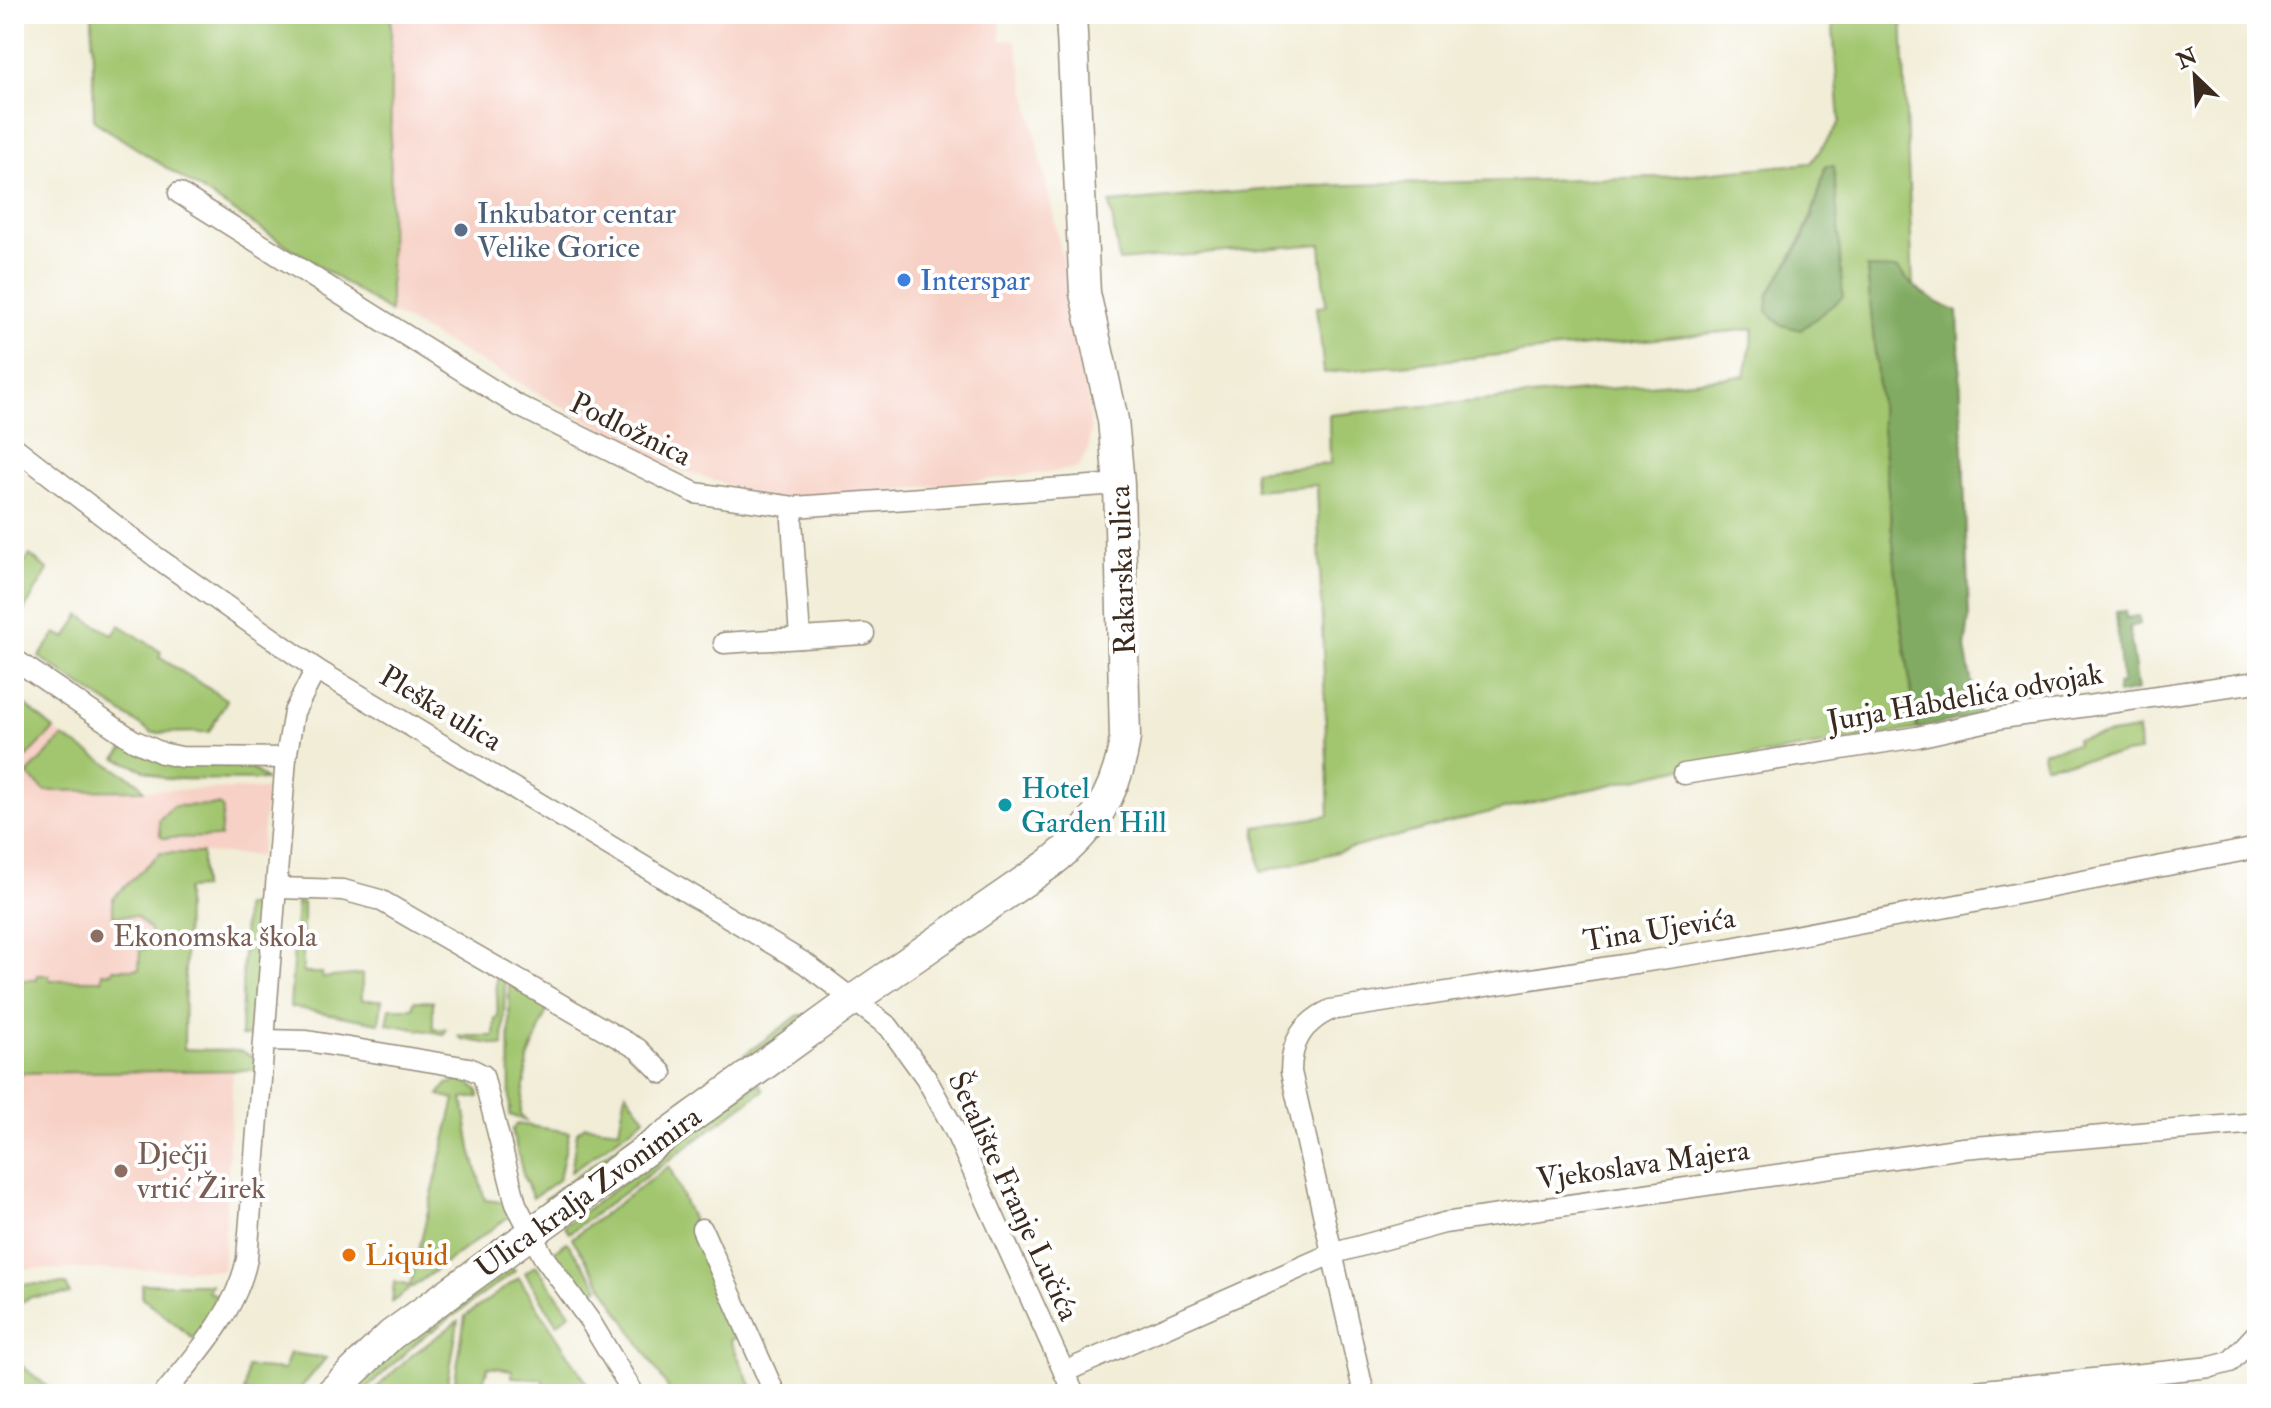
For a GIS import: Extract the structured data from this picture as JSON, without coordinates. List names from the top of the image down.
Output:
{
  "streets": {
    "main road": ["Rakarska ulica", "Ulica kralja Zvonimira"],
    "street": [
      "Podložnica",
      "Jurja Habdelića odvojak",
      "Pleška ulica",
      "Tina Ujevića",
      "Vjekoslava Majera",
      "Šetalište Franje Lučića"
    ]
  },
  "crossings": [
    ["Podložnica", "Rakarska ulica"],
    ["Rakarska ulica", "Pleška ulica"],
    ["Rakarska ulica", "Ulica kralja Zvonimira"],
    ["Rakarska ulica", "Šetalište Franje Lučića"],
    ["Pleška ulica", "Ulica kralja Zvonimira"],
    ["Pleška ulica", "Šetalište Franje Lučića"],
    ["Tina Ujevića", "Vjekoslava Majera"],
    ["Vjekoslava Majera", "Šetalište Franje Lučića"],
    ["Ulica kralja Zvonimira", "Šetalište Franje Lučića"]
  ],
  "places": [
    "Inkubator centar Velike Gorice",
    "Interspar",
    "Hotel Garden Hill",
    "Ekonomska škola",
    "Dječji vrtić Žirek",
    "Liquid"
  ],
  "north": "top left"
}
